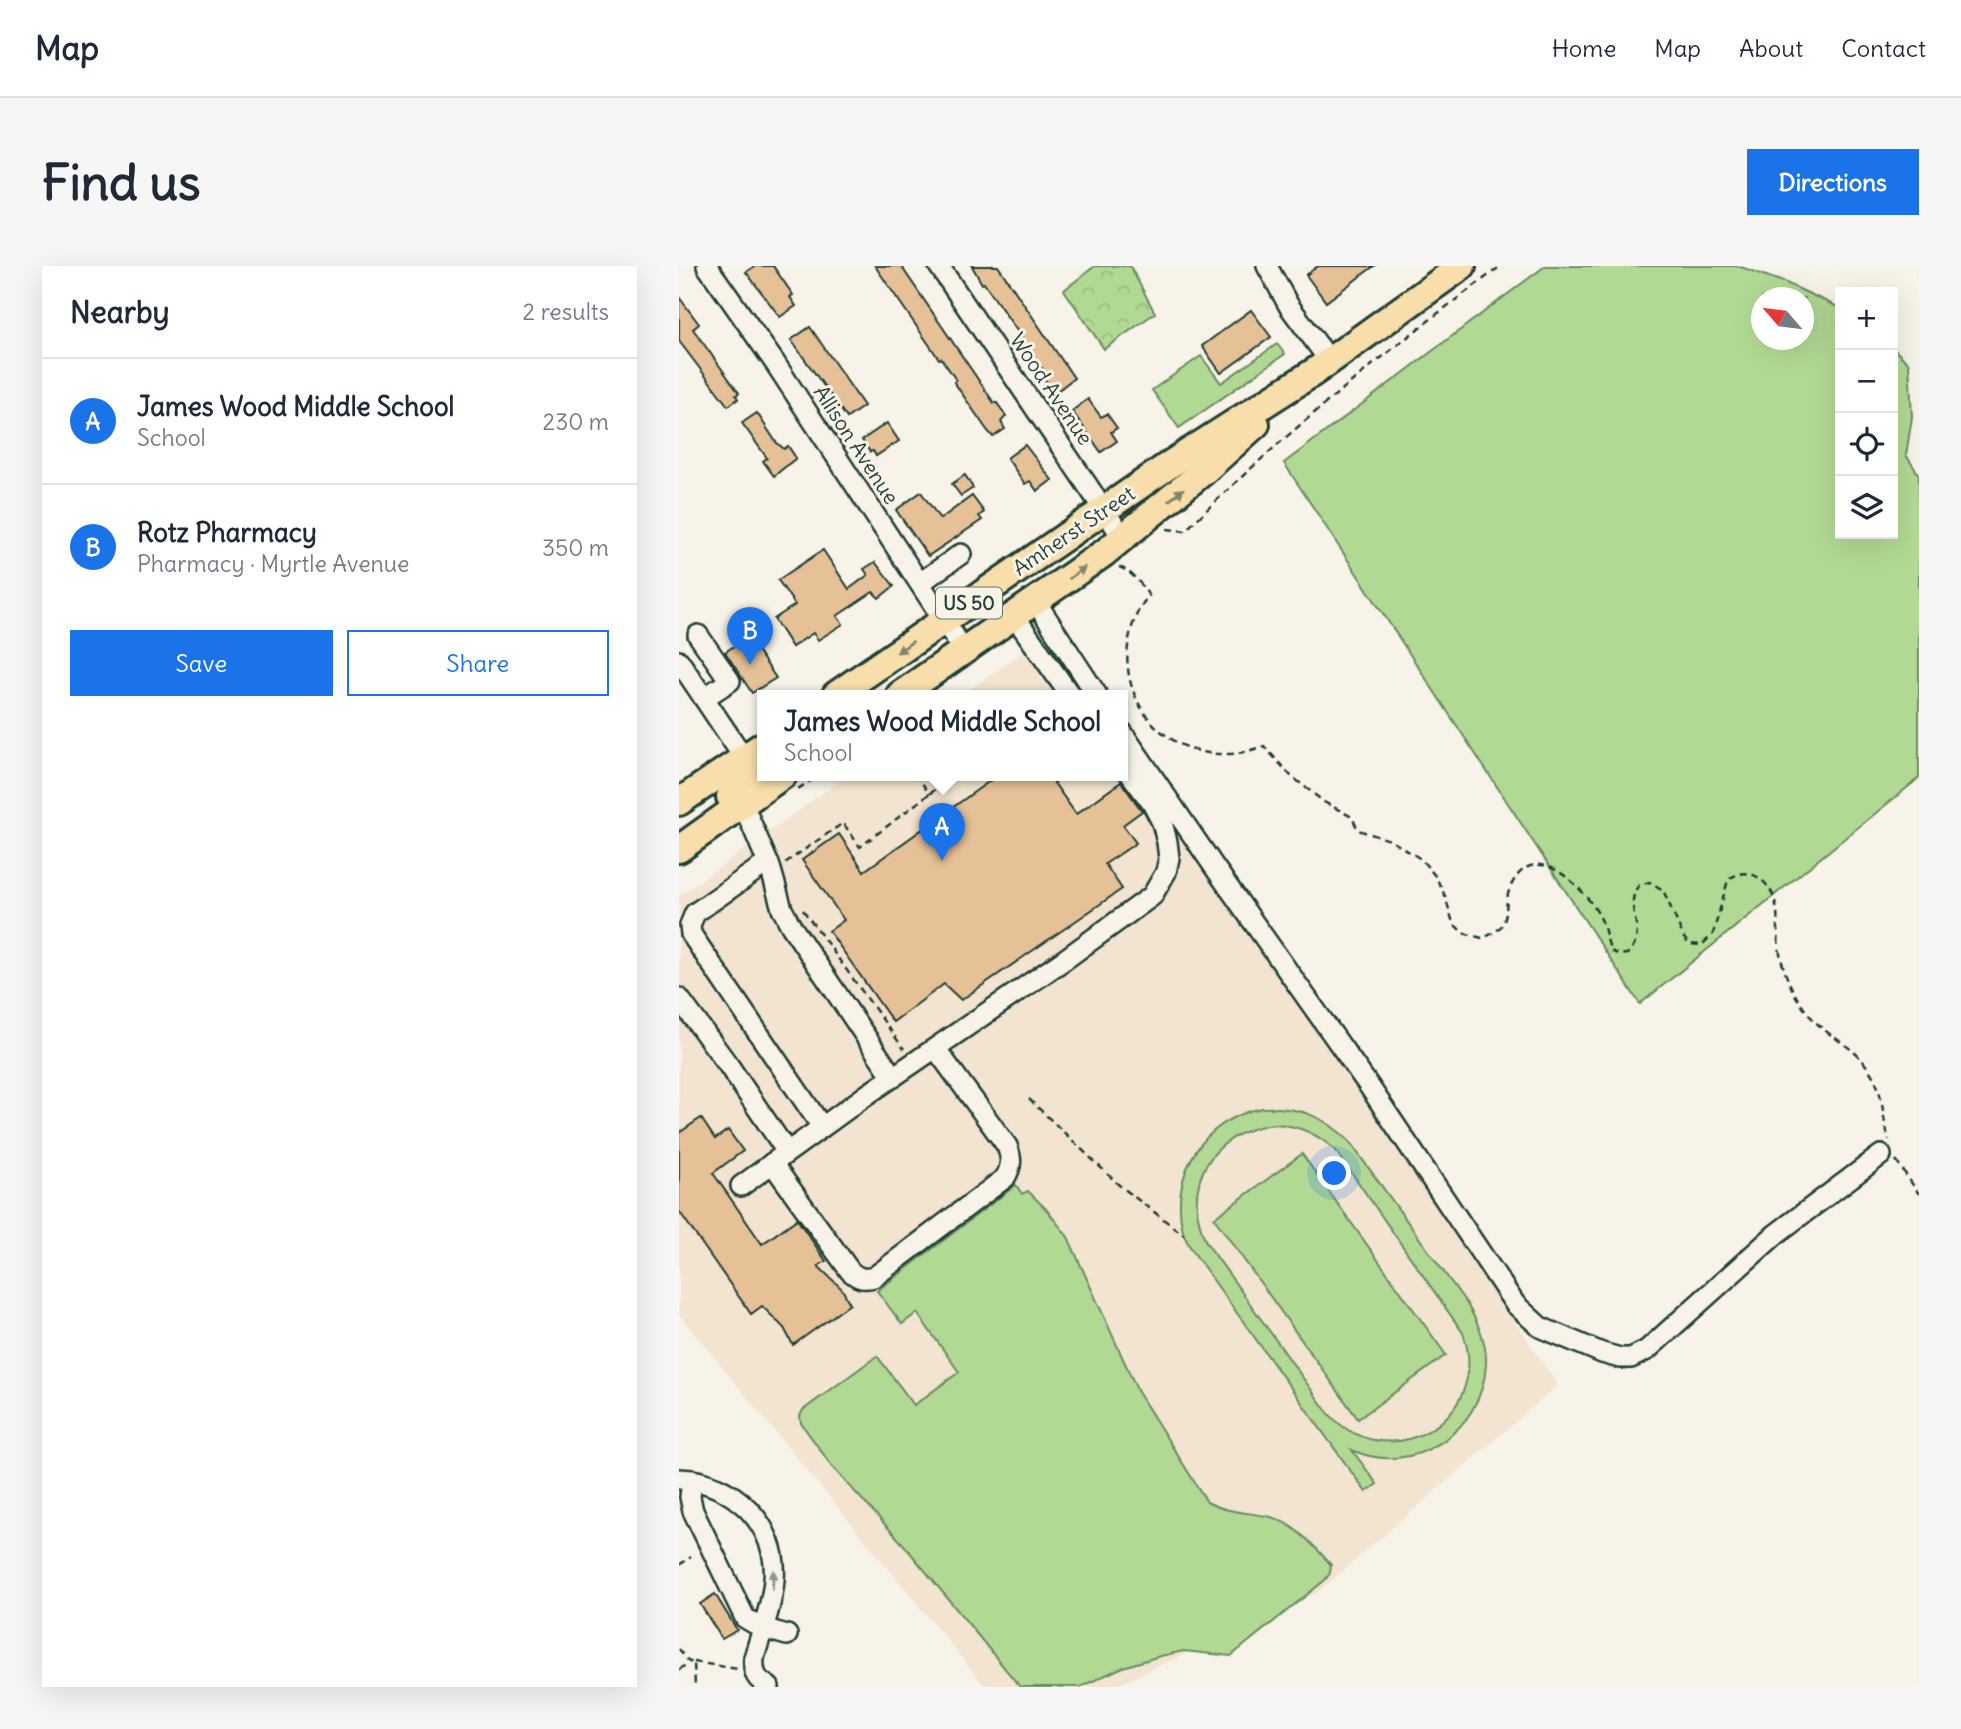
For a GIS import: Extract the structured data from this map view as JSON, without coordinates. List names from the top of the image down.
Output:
{
  "streets": {
    "main road": ["Amherst Street", "US 50"],
    "street": ["Wood Avenue", "Allison Avenue"]
  },
  "crossings": [
    ["Wood Avenue", "Amherst Street"],
    ["Allison Avenue", "Amherst Street"]
  ],
  "north": "top left",
  "page": {
    "header": "Map",
    "nav": [
      "Home",
      "Map",
      "About",
      "Contact"
    ],
    "buttons": [
      "Directions",
      ["Save", "Share"]
    ],
    "title": "Find us",
    "heading": ["Nearby", "2 results"],
    "map_buttons": ["+", "−"],
    "list": [
      {
        "mark": "A",
        "name": "James Wood Middle School",
        "note": "School",
        "value": "230 m"
      },
      {
        "mark": "B",
        "name": "Rotz Pharmacy",
        "note": "Pharmacy · Myrtle Avenue",
        "value": "350 m"
      }
    ],
    "pins": ["B", "A"],
    "popup": ["James Wood Middle School", "School"]
  }
}
